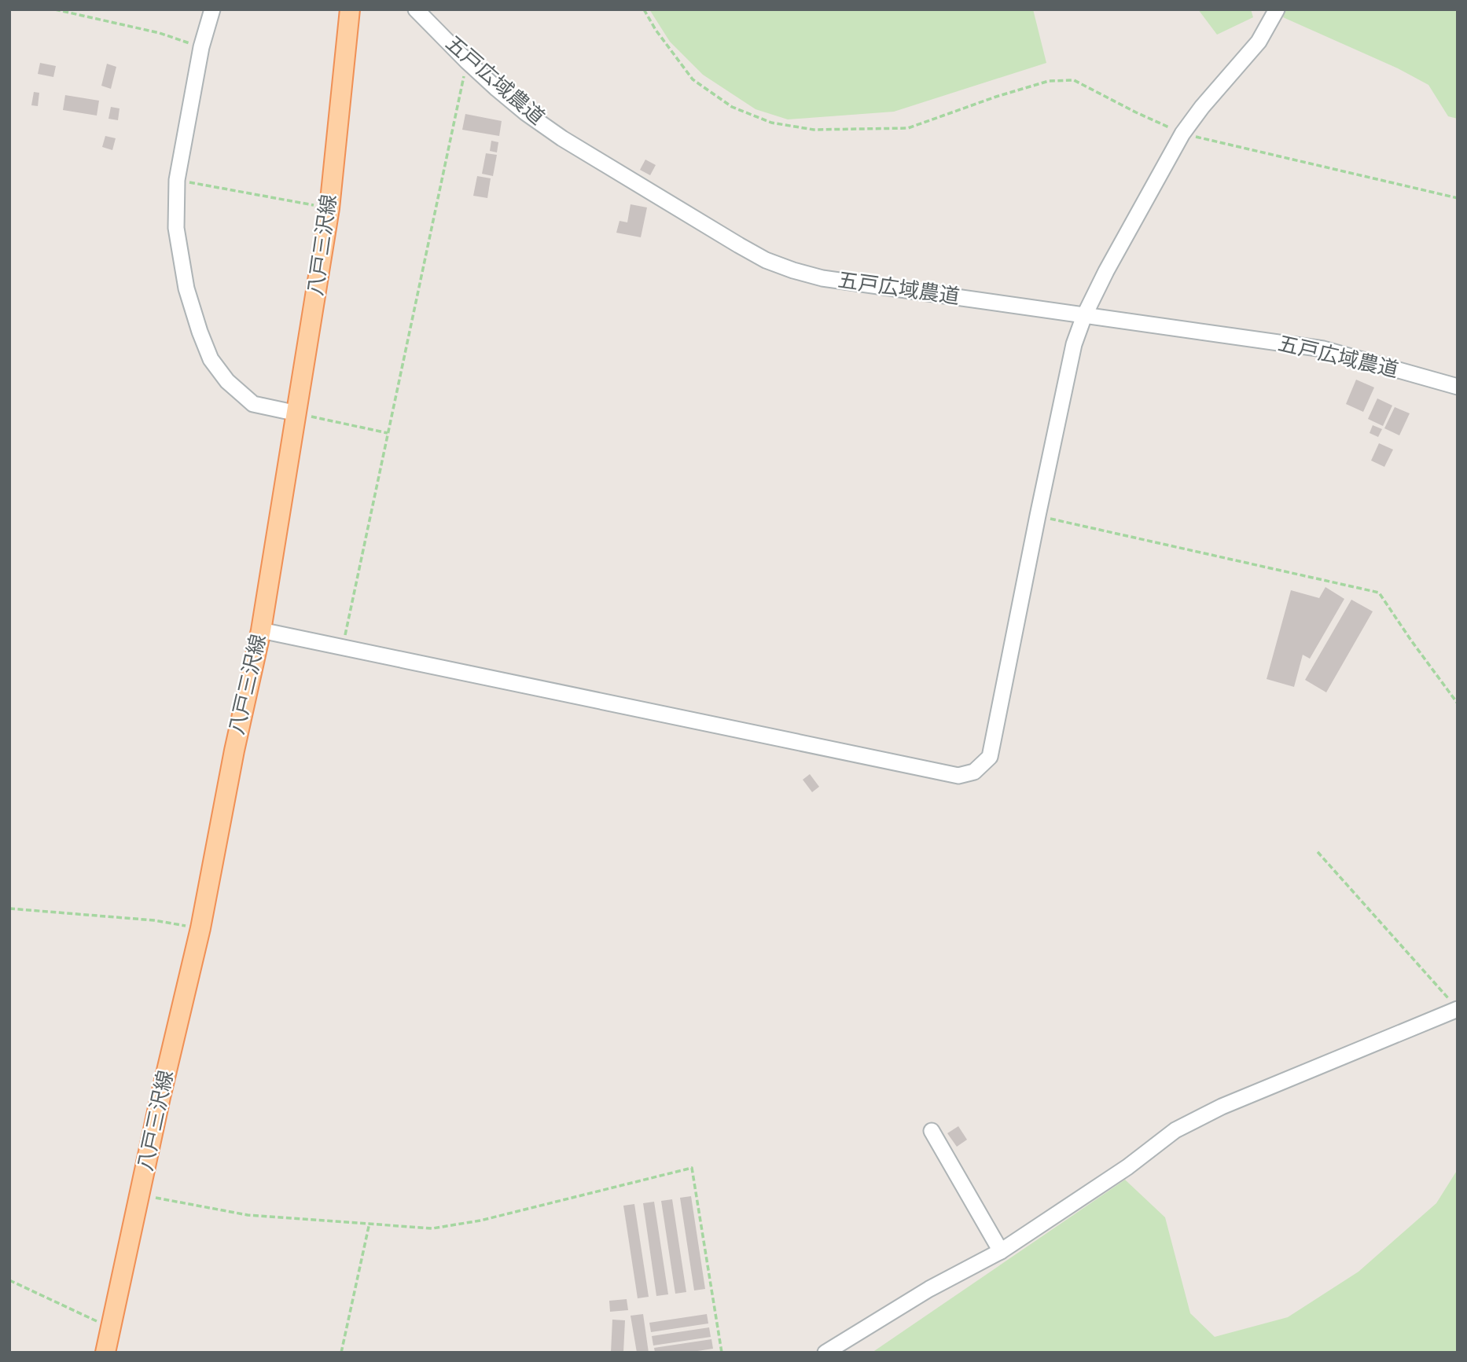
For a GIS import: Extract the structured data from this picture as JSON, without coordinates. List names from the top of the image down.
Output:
{
  "streets": {
    "main road": ["八戸三沢線"],
    "street": ["五戸広域農道"]
  }
}
